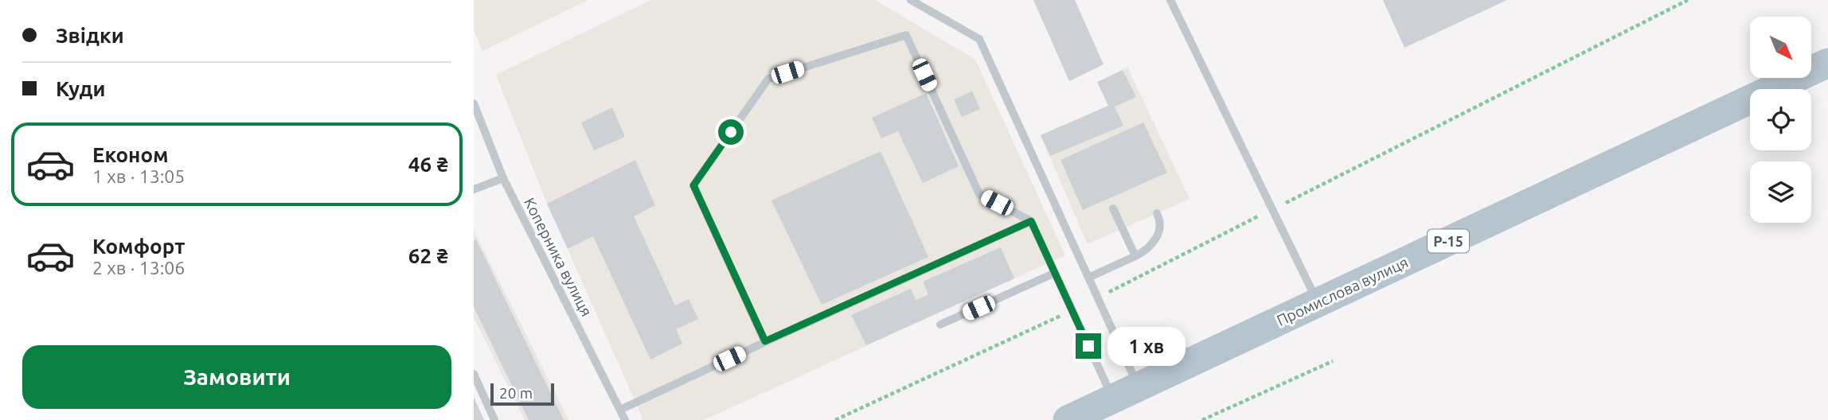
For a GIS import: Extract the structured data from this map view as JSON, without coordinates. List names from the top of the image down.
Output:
{
  "streets": {
    "main road": ["Р-15", "Промислова вулиця"],
    "lane": ["Коперника вулиця"]
  },
  "scale_bar": "20 m",
  "north": "bottom right",
  "page": {
    "banner": ["Звідки", "Куди"],
    "list": [
      {
        "name": "Економ",
        "note": "1 хв · 13:05",
        "value": "46 ₴"
      },
      {
        "name": "Комфорт",
        "note": "2 хв · 13:06",
        "value": "62 ₴"
      }
    ],
    "bubble": "1 хв",
    "buttons": "Замовити",
    "scale": "20 m"
  }
}
